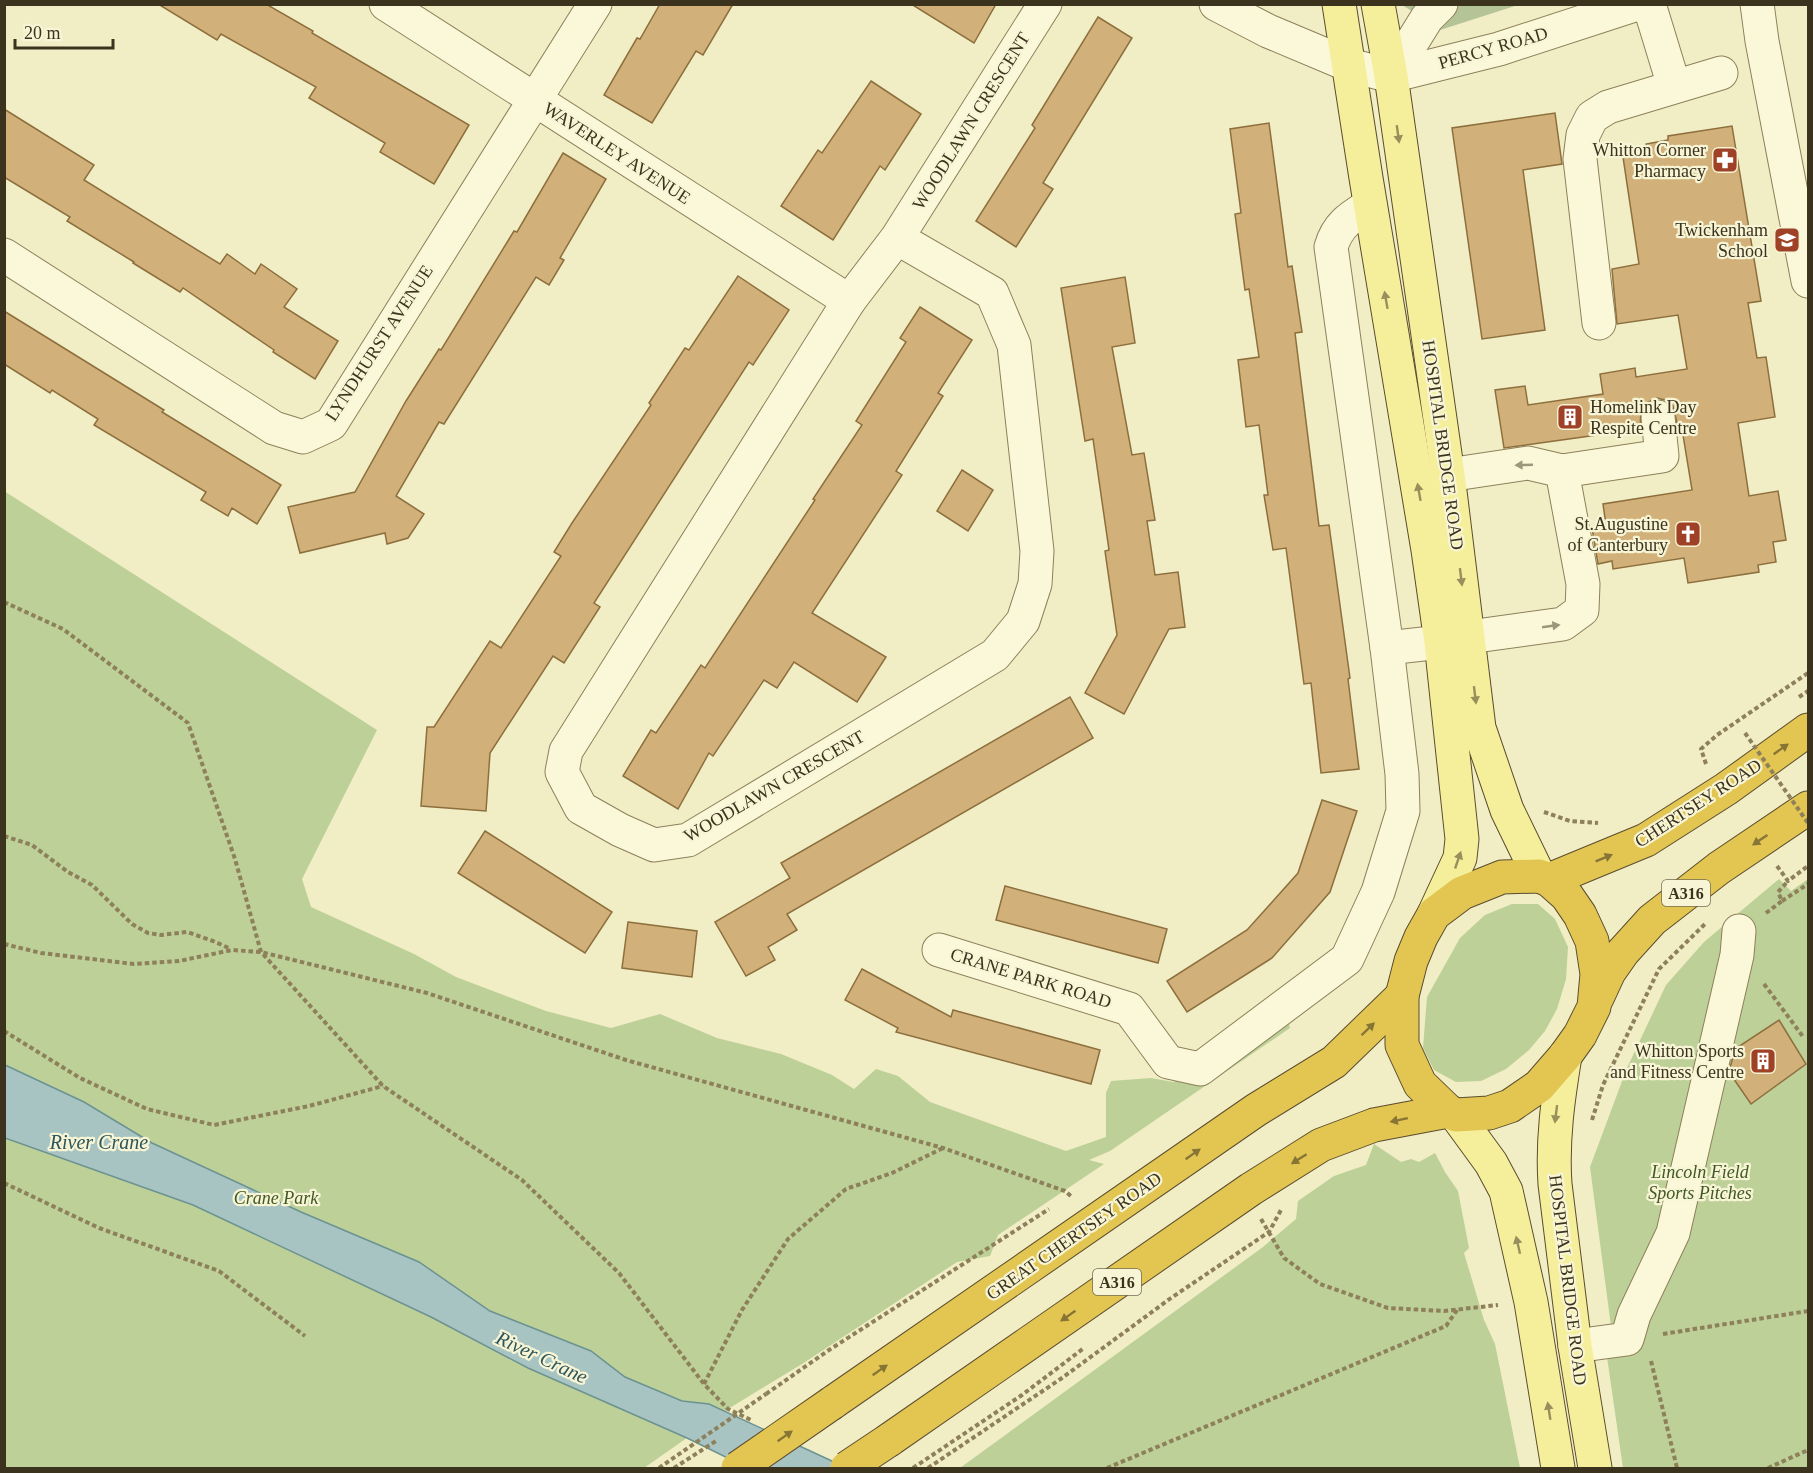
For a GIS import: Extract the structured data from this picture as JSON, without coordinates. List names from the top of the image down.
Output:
{
  "streets": {
    "highway": ["CHERTSEY ROAD", "A316", "GREAT CHERTSEY ROAD"],
    "main road": ["HOSPITAL BRIDGE ROAD"],
    "street": [
      "PERCY ROAD",
      "WOODLAWN CRESCENT",
      "WAVERLEY AVENUE",
      "LYNDHURST AVENUE",
      "CRANE PARK ROAD"
    ]
  },
  "crossings": [
    ["PERCY ROAD", "HOSPITAL BRIDGE ROAD"],
    ["WOODLAWN CRESCENT", "WAVERLEY AVENUE"],
    ["WAVERLEY AVENUE", "LYNDHURST AVENUE"],
    ["HOSPITAL BRIDGE ROAD", "CHERTSEY ROAD"],
    ["HOSPITAL BRIDGE ROAD", "A316"],
    ["CHERTSEY ROAD", "A316"]
  ],
  "water": ["River Crane"],
  "parks": ["Lincoln Field Sports Pitches", "Crane Park"],
  "places": {
    "pharmacy": ["Whitton Corner Pharmacy"],
    "school or university": ["Twickenham School"],
    "building": ["Homelink Day Respite Centre", "Whitton Sports and Fitness Centre"],
    "church": ["St.Augustine of Canterbury"]
  },
  "scale_bar": "20 m"
}
